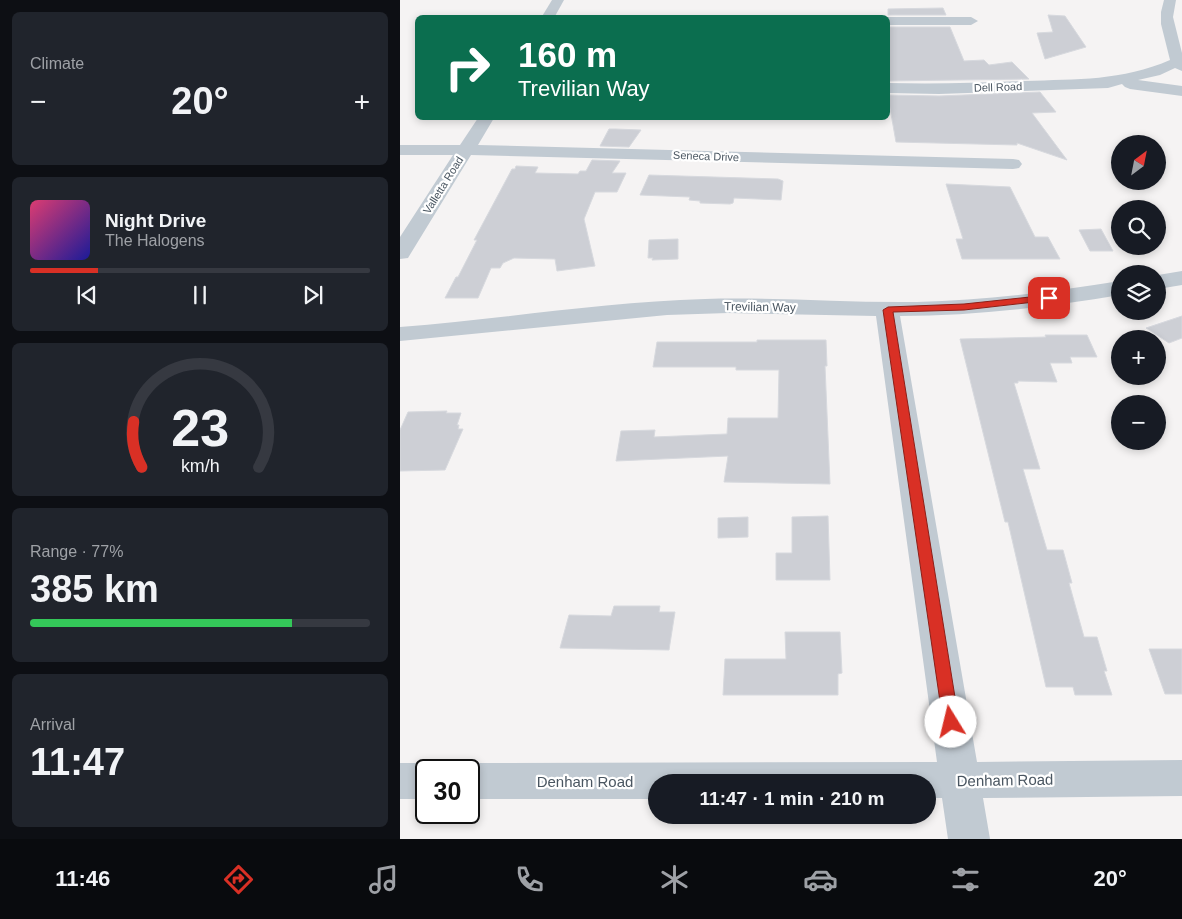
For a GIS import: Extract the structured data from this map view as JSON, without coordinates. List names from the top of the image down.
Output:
{
  "streets": {
    "street": [
      "Dell Road",
      "Seneca Drive",
      "Valletta Road",
      "Trevilian Way",
      "Denham Road"
    ]
  },
  "crossings": [
    ["Seneca Drive", "Valletta Road"]
  ],
  "north": "top right",
  "page": {
    "tile": [
      "Climate",
      ["Range · 77%", "385 km"],
      ["Arrival", "11:47"]
    ],
    "turn": ["160 m", "Trevilian Way"],
    "heat": ["−", "20°", "+"],
    "map_buttons": ["+", "−"],
    "song": ["Night Drive", "The Halogens"],
    "limit": "30",
    "trip": "11:47 · 1 min · 210 m",
    "tabs": ["11:46", "20°"],
    "gauge": ["23", "km/h"]
  }
}
